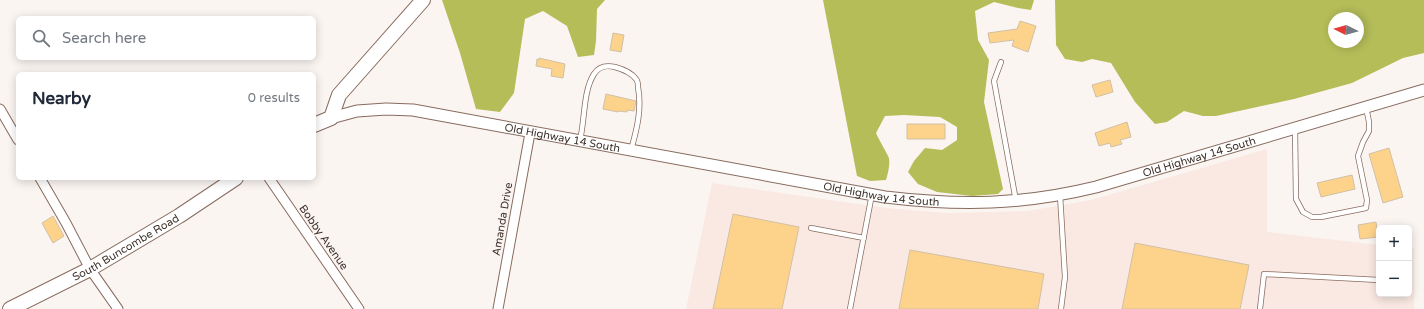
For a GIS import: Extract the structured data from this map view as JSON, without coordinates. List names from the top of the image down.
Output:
{
  "streets": {
    "main road": ["South Buncombe Road"],
    "street": ["Old Highway 14 South", "Amanda Drive", "Bobby Avenue"]
  },
  "crossings": [
    ["Old Highway 14 South", "Amanda Drive"]
  ],
  "north": "left",
  "page": {
    "search": "Search here",
    "heading": ["Nearby", "0 results"],
    "map_buttons": ["+", "−"]
  }
}
